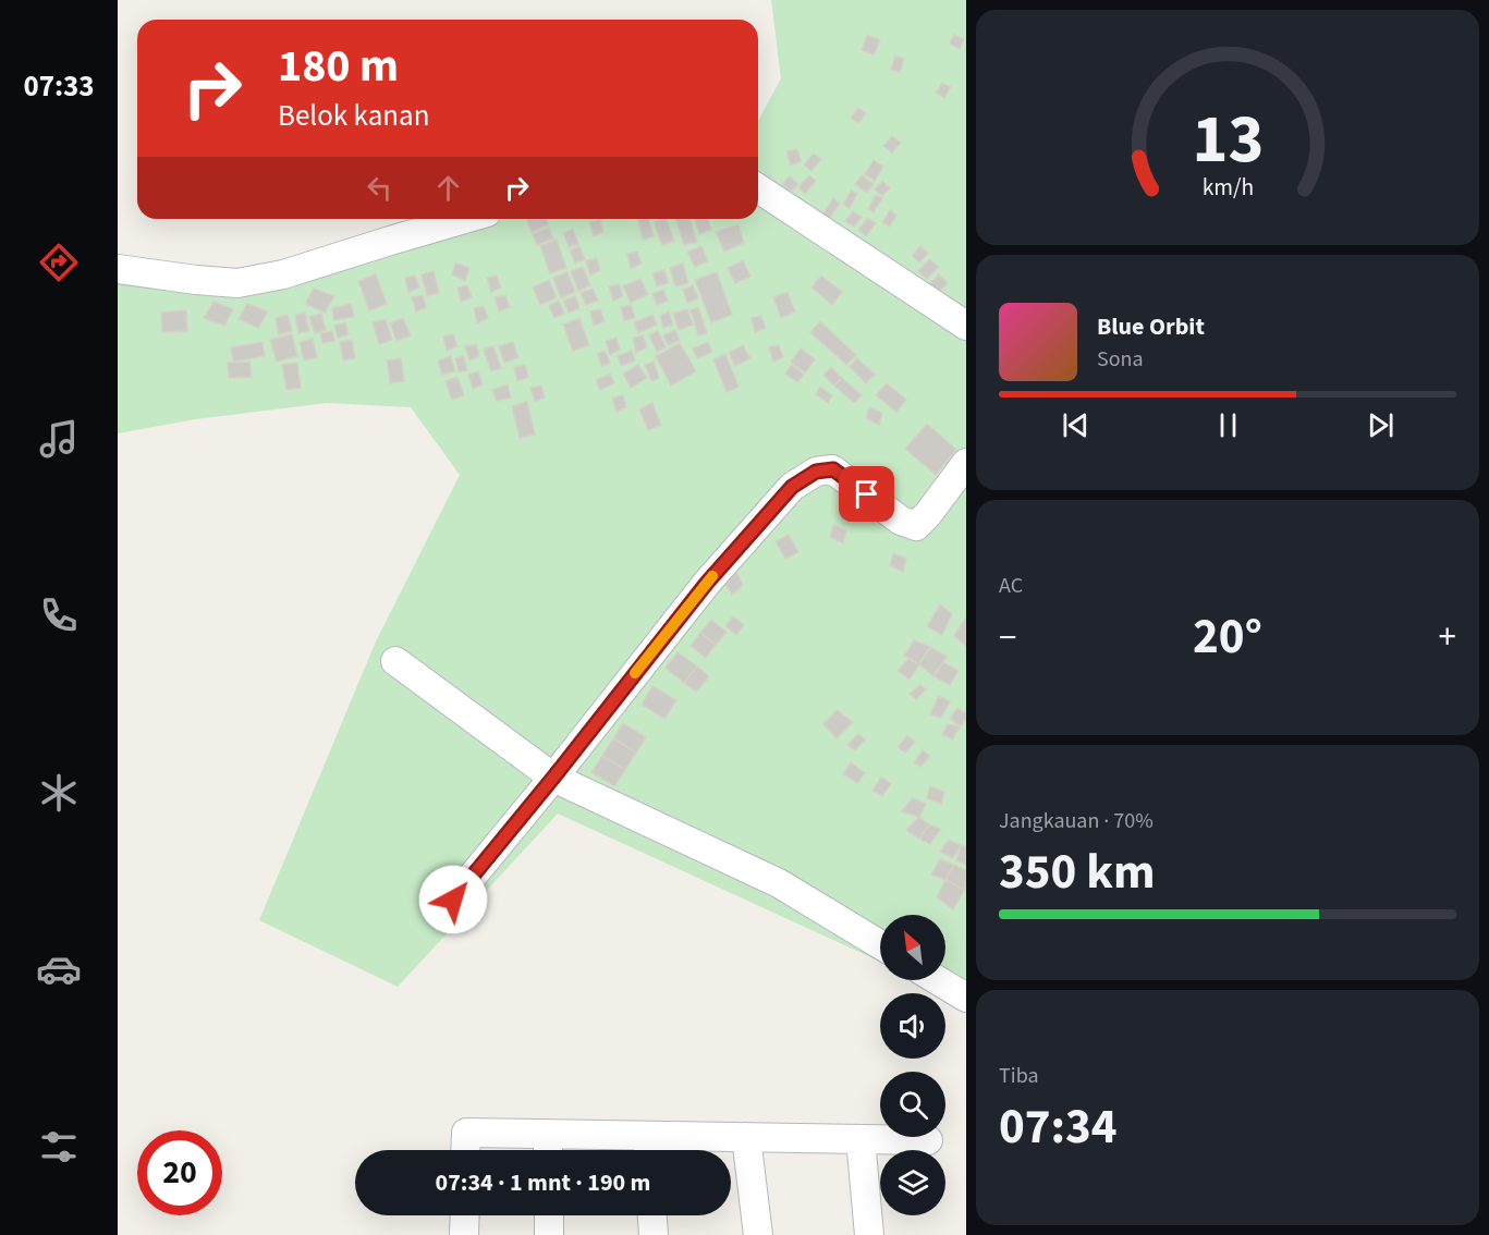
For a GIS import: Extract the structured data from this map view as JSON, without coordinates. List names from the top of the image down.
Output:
{
  "north": "top left",
  "page": {
    "tabs": "07:33",
    "turn": ["180 m", "Belok kanan"],
    "song": ["Blue Orbit", "Sona"],
    "tile": [
      "AC",
      ["Jangkauan · 70%", "350 km"],
      ["Tiba", "07:34"]
    ],
    "heat": ["−", "20°", "+"],
    "limit": "20",
    "trip": "07:34 · 1 mnt · 190 m",
    "gauge": ["13", "km/h"]
  }
}
